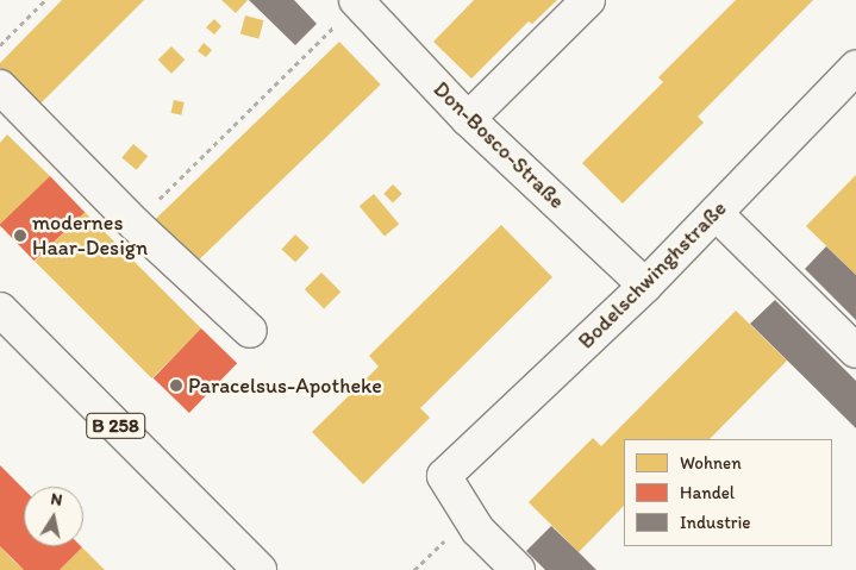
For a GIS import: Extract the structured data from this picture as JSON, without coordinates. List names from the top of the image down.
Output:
{
  "streets": {
    "street": ["Don-Bosco-Straße", "Bodelschwinghstraße", "B 258"]
  },
  "crossings": [
    ["Don-Bosco-Straße", "Bodelschwinghstraße"]
  ],
  "places": ["modernes Haar-Design", "Paracelsus-Apotheke"],
  "legend": ["Wohnen", "Handel", "Industrie"],
  "north": "top"
}
